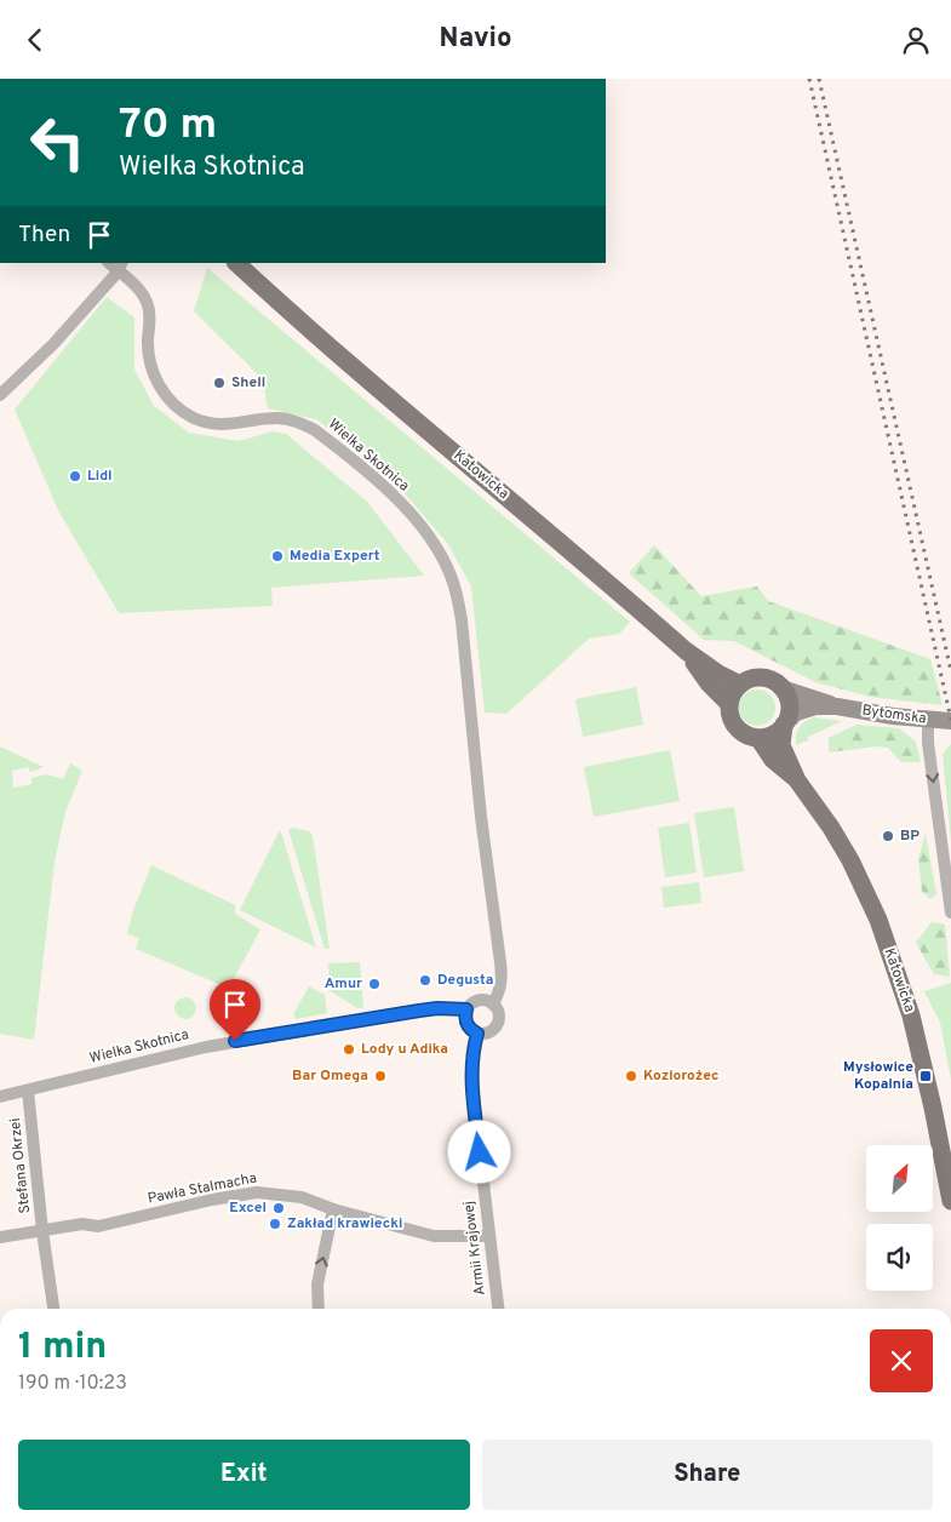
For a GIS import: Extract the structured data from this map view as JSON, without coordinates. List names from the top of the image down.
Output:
{
  "streets": {
    "main road": ["Katowicka"],
    "street": [
      "Wielka Skotnica",
      "Bytomska",
      "Stefana Okrzei",
      "Pawła Stalmacha",
      "Armii Krajowej"
    ]
  },
  "crossings": [
    ["Wielka Skotnica", "Stefana Okrzei"],
    ["Wielka Skotnica", "Armii Krajowej"],
    ["Katowicka", "Bytomska"],
    ["Stefana Okrzei", "Pawła Stalmacha"],
    ["Pawła Stalmacha", "Armii Krajowej"]
  ],
  "places": {
    "other": [
      "Shell",
      "Lidl",
      "Media Expert",
      "BP",
      "Degusta",
      "Amur",
      "Lody u Adika",
      "Bar Omega",
      "Koziorożec",
      "Excel",
      "Zakład krawiecki"
    ],
    "transit": ["Mysłowice Kopalnia"]
  },
  "north": "top right",
  "page": {
    "header": "Navio",
    "turn": ["70 m", "Wielka Skotnica"],
    "then": "Then",
    "heading": ["1 min", "190 m · 10:23"],
    "buttons": ["Exit", "Share"]
  }
}
